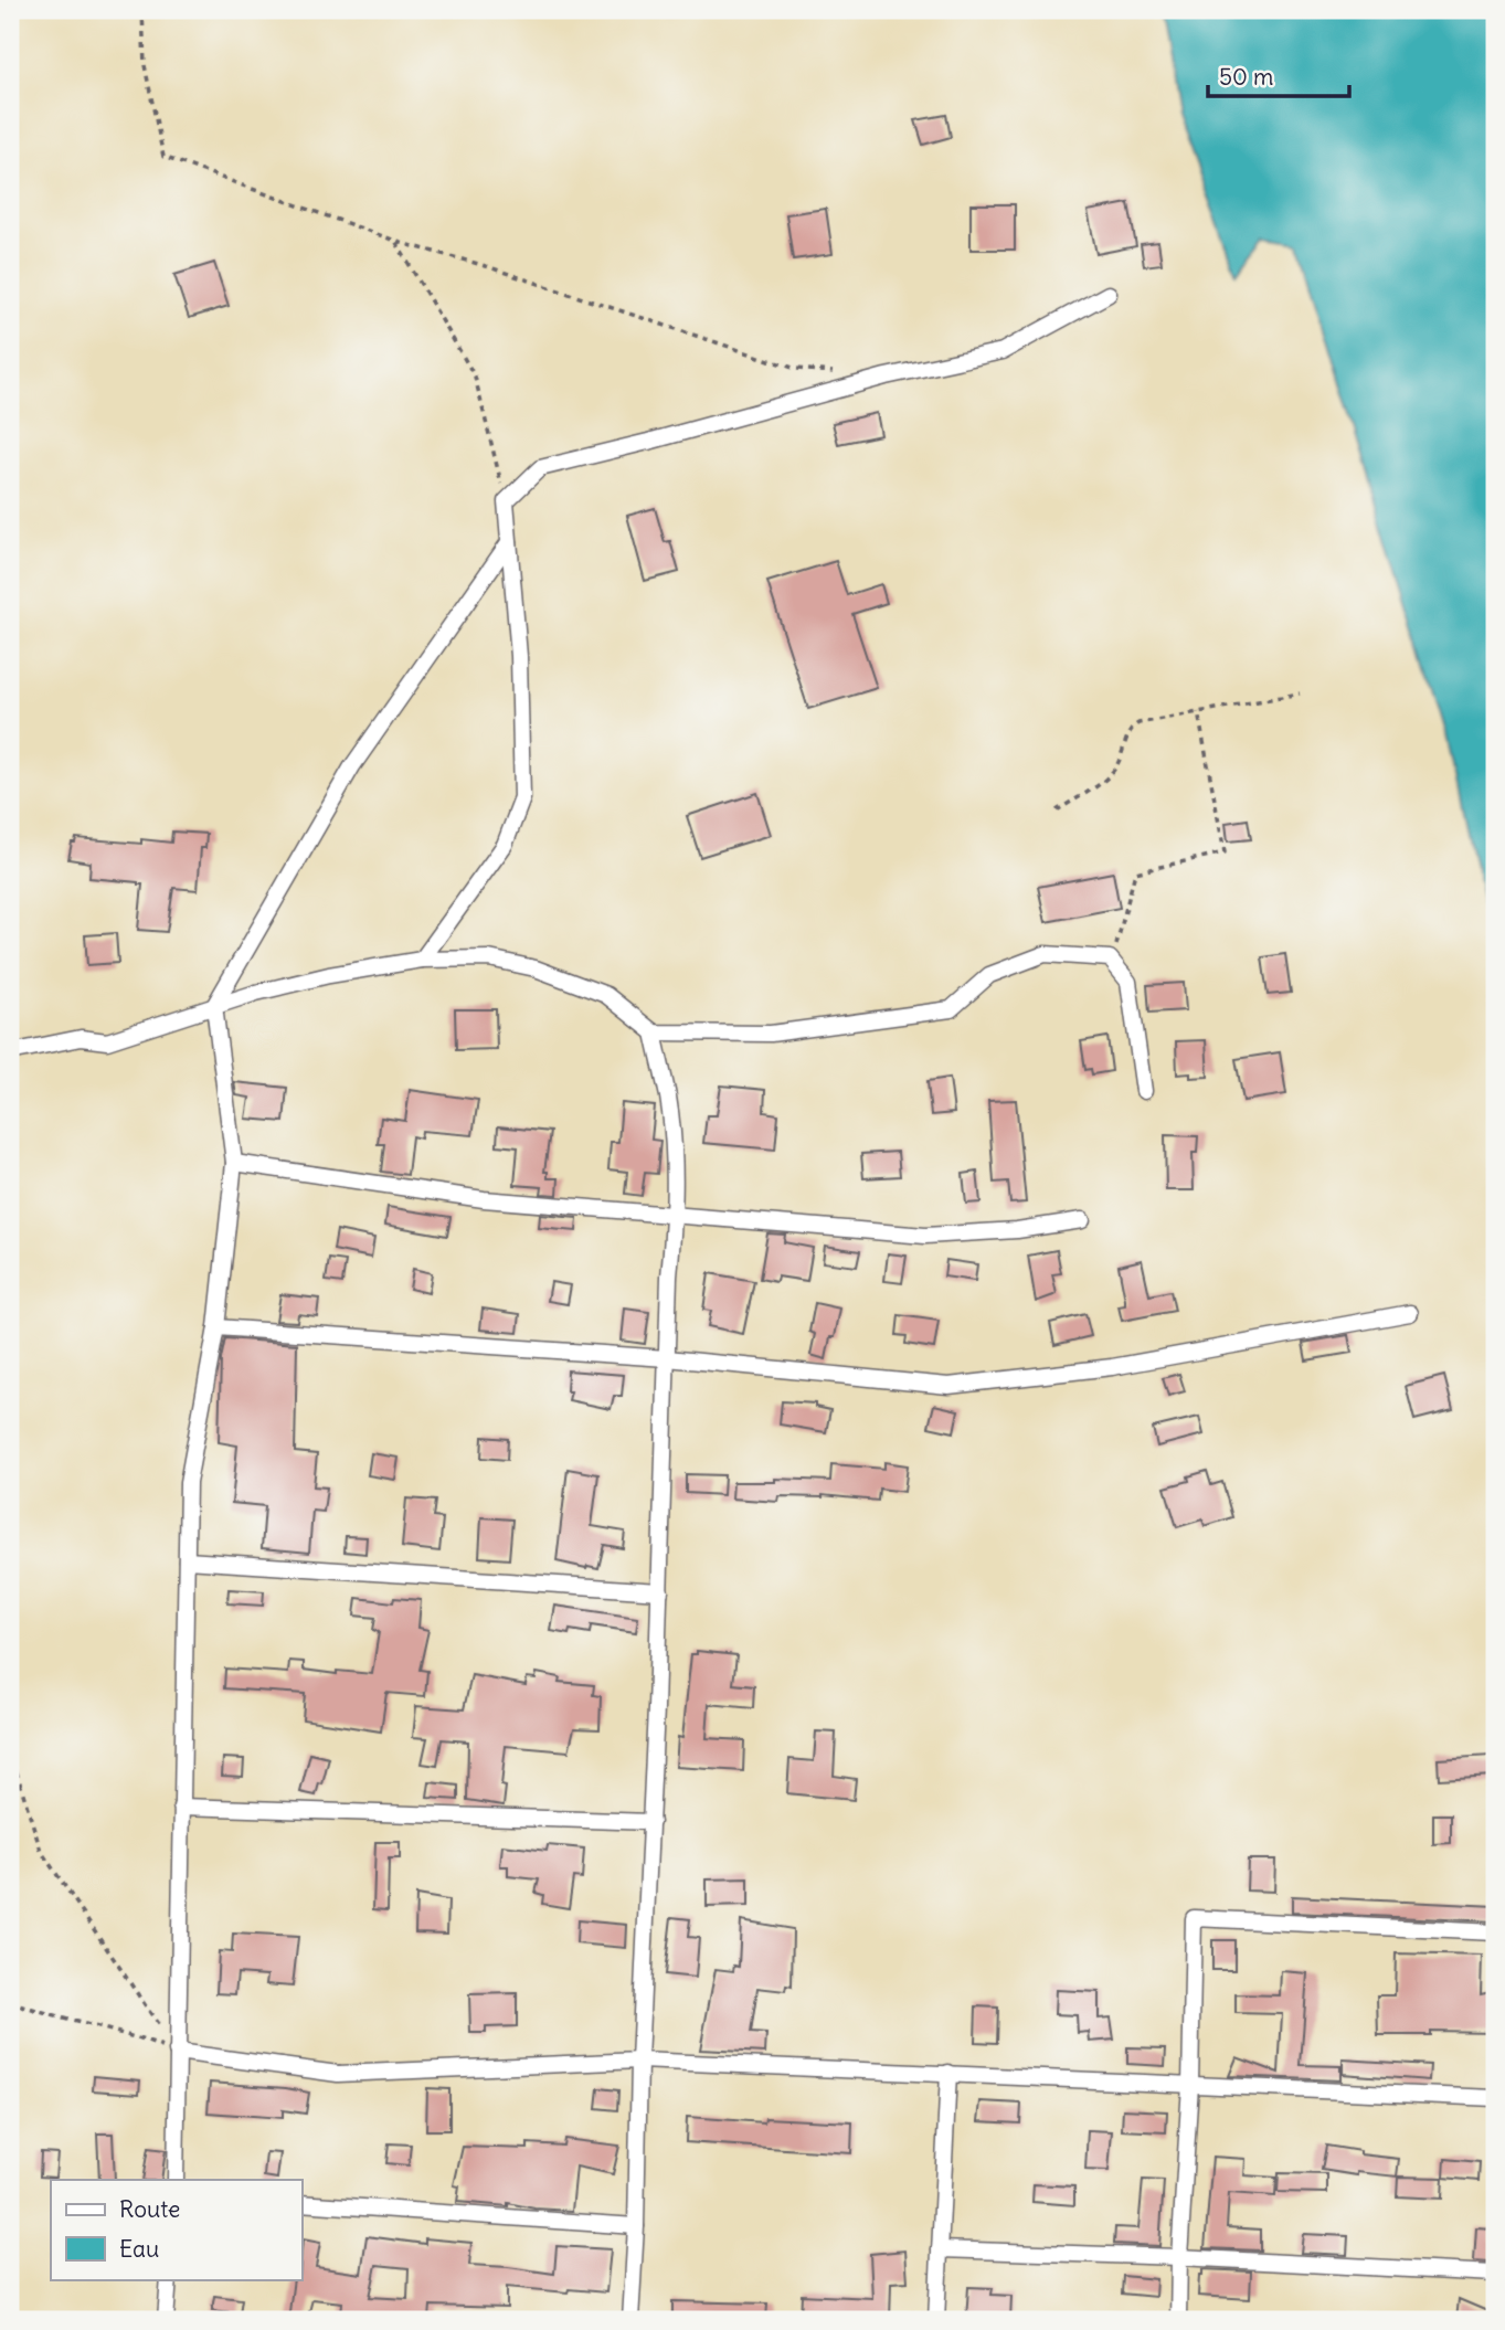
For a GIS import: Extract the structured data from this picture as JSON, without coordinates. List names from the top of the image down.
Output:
{
  "legend": ["Route", "Eau"],
  "scale_bar": "50 m"
}
